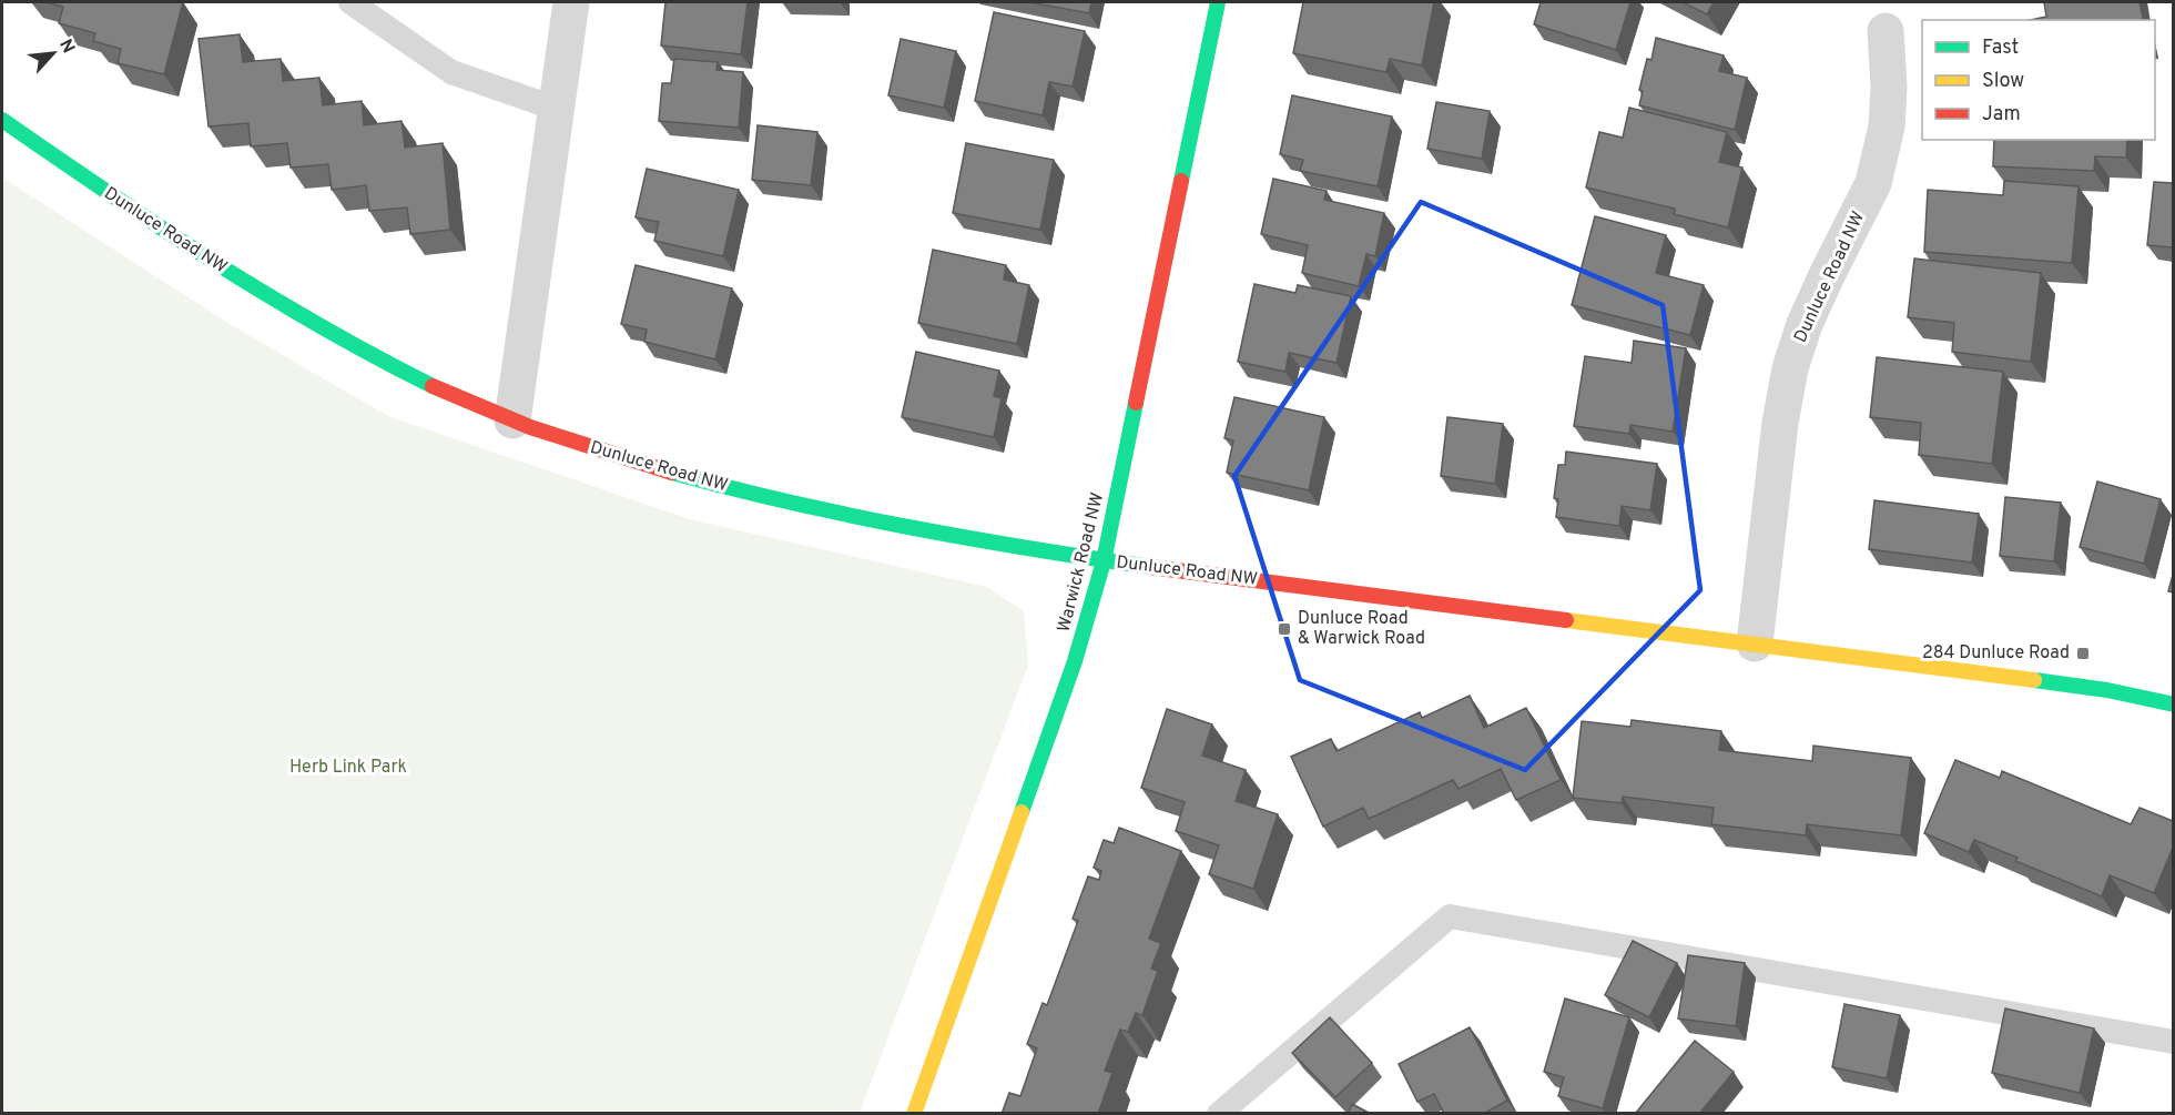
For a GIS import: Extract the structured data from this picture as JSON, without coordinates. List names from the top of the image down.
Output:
{
  "streets": {
    "street": ["Dunluce Road NW", "Warwick Road NW"]
  },
  "crossings": [
    ["Dunluce Road NW", "Warwick Road NW"]
  ],
  "parks": ["Herb Link Park"],
  "places": {
    "transit": ["Dunluce Road & Warwick Road", "284 Dunluce Road"]
  },
  "legend": ["Fast", "Slow", "Jam"],
  "north": "top right"
}
